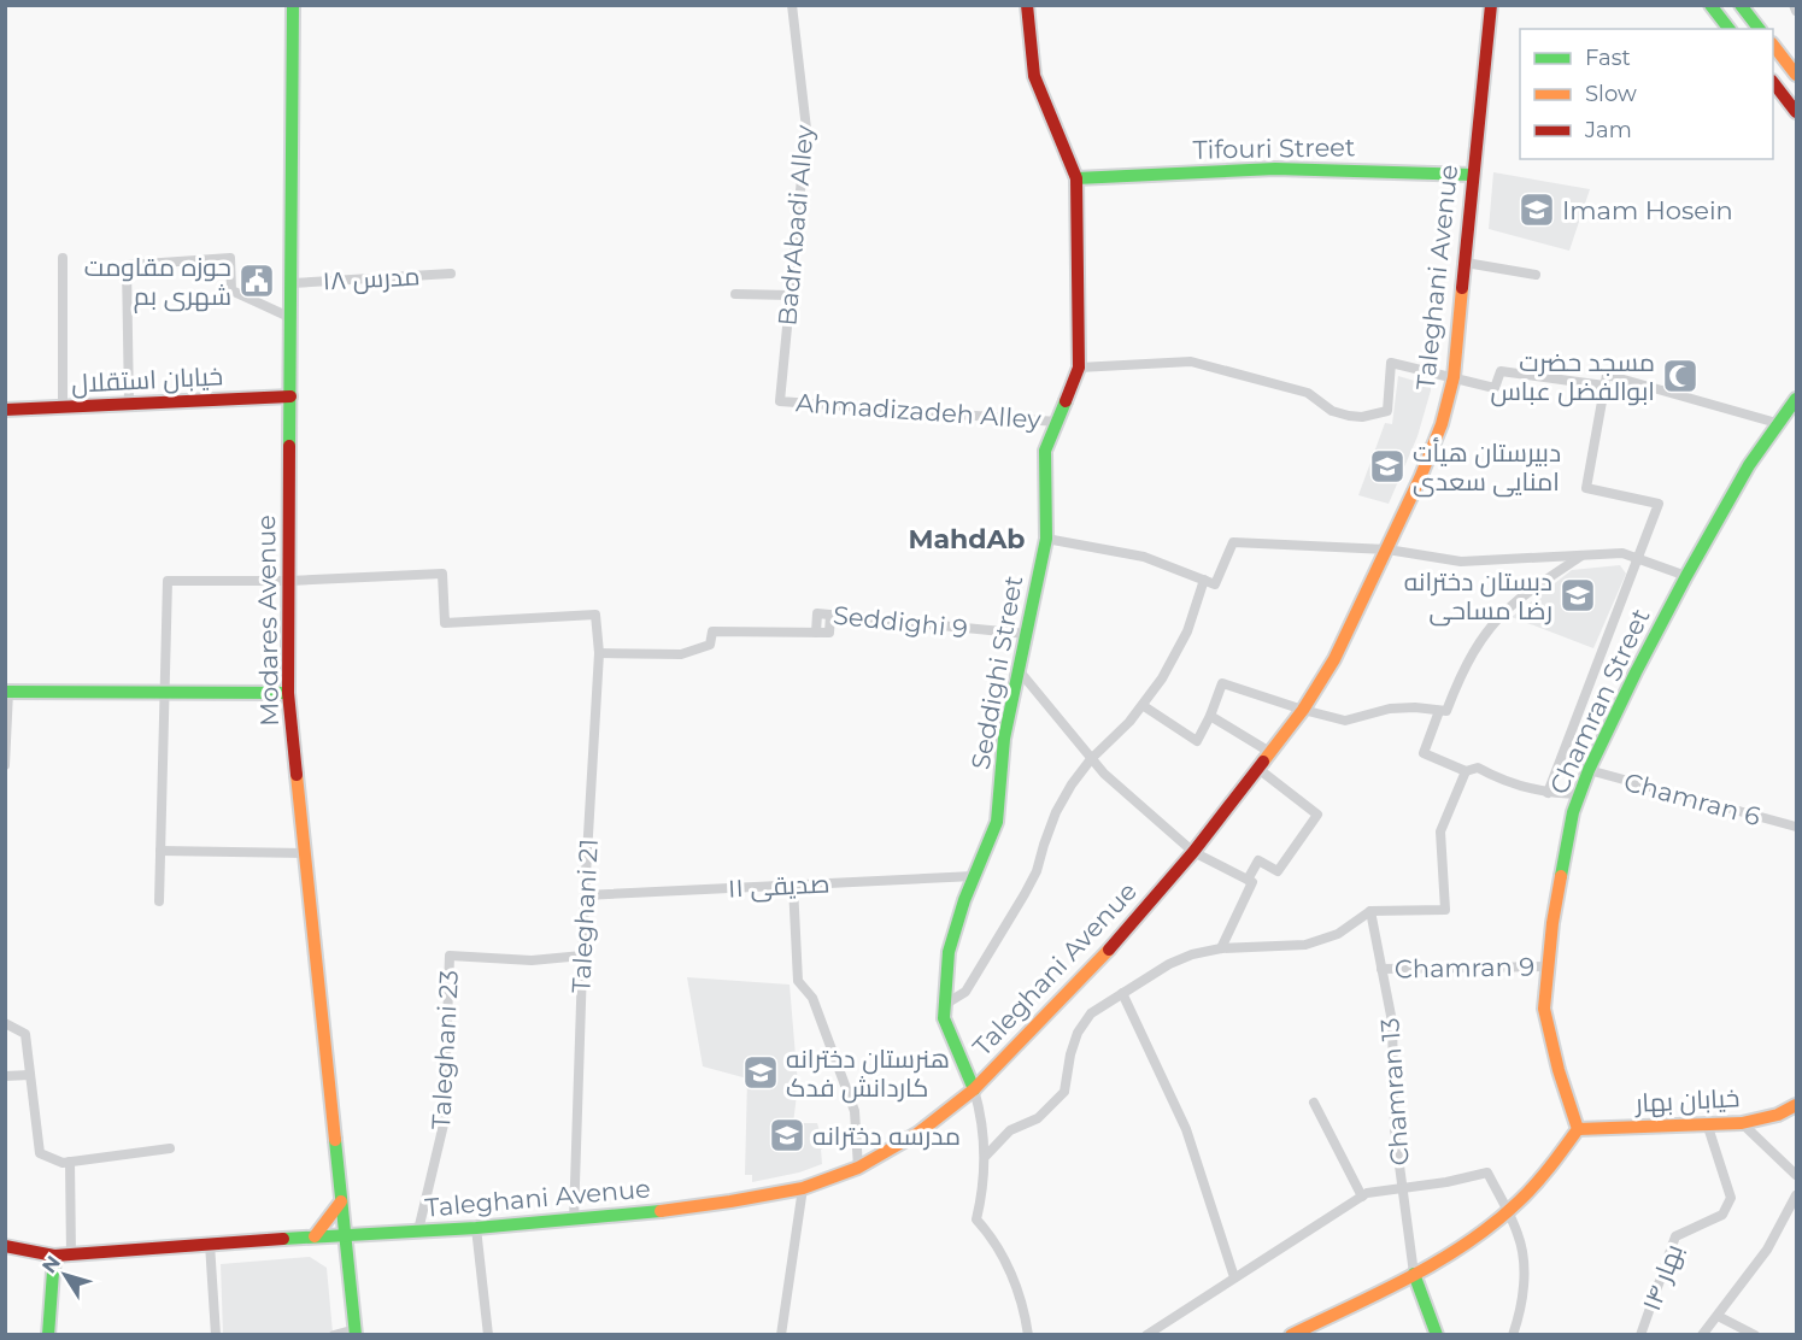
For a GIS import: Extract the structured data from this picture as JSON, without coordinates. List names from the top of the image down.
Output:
{
  "streets": {
    "main road": [
      "Tifouri Street",
      "Taleghani Avenue",
      "خیابان استقلال",
      "Modares Avenue",
      "Seddighi Street",
      "Chamran Street",
      "خیابان بهار"
    ],
    "street": [
      "BadrAbadi Alley",
      "مدرس ۱۸",
      "Ahmadizadeh Alley",
      "Seddighi 9",
      "Chamran 6",
      "صدیقی ۱۱",
      "Taleghani 21",
      "Chamran 9",
      "Taleghani 23",
      "Chamran 13",
      "بهار ۱۴"
    ]
  },
  "crossings": [
    ["Tifouri Street", "Taleghani Avenue"],
    ["Tifouri Street", "Seddighi Street"],
    ["BadrAbadi Alley", "Ahmadizadeh Alley"],
    ["Taleghani Avenue", "Modares Avenue"],
    ["Taleghani Avenue", "Seddighi Street"],
    ["Taleghani Avenue", "Taleghani 21"],
    ["Taleghani Avenue", "Taleghani 23"],
    ["مدرس ۱۸", "Modares Avenue"],
    ["خیابان استقلال", "Modares Avenue"],
    ["Ahmadizadeh Alley", "Seddighi Street"],
    ["Modares Avenue", "Taleghani 21"],
    ["Seddighi 9", "Seddighi Street"],
    ["Seddighi Street", "صدیقی ۱۱"],
    ["Chamran Street", "Chamran 6"],
    ["Chamran Street", "Chamran 9"],
    ["Chamran Street", "خیابان بهار"],
    ["صدیقی ۱۱", "Taleghani 21"],
    ["Taleghani 21", "Taleghani 23"],
    ["Chamran 9", "Chamran 13"],
    ["خیابان بهار", "بهار ۱۴"]
  ],
  "districts": ["MahdAb"],
  "places": {
    "school or university": [
      "Imam Hosein",
      "دبیرستان هیأت امنایی سعدی",
      "دبستان دخترانه رضا مساحی",
      "هنرستان دخترانه کاردانش فدک",
      "مدرسه دخترانه"
    ],
    "public building": ["حوزه مقاومت شهری بم"],
    "mosque": ["مسجد حضرت ابوالفضل عباس"]
  },
  "legend": ["Fast", "Slow", "Jam"],
  "north": "top left"
}
